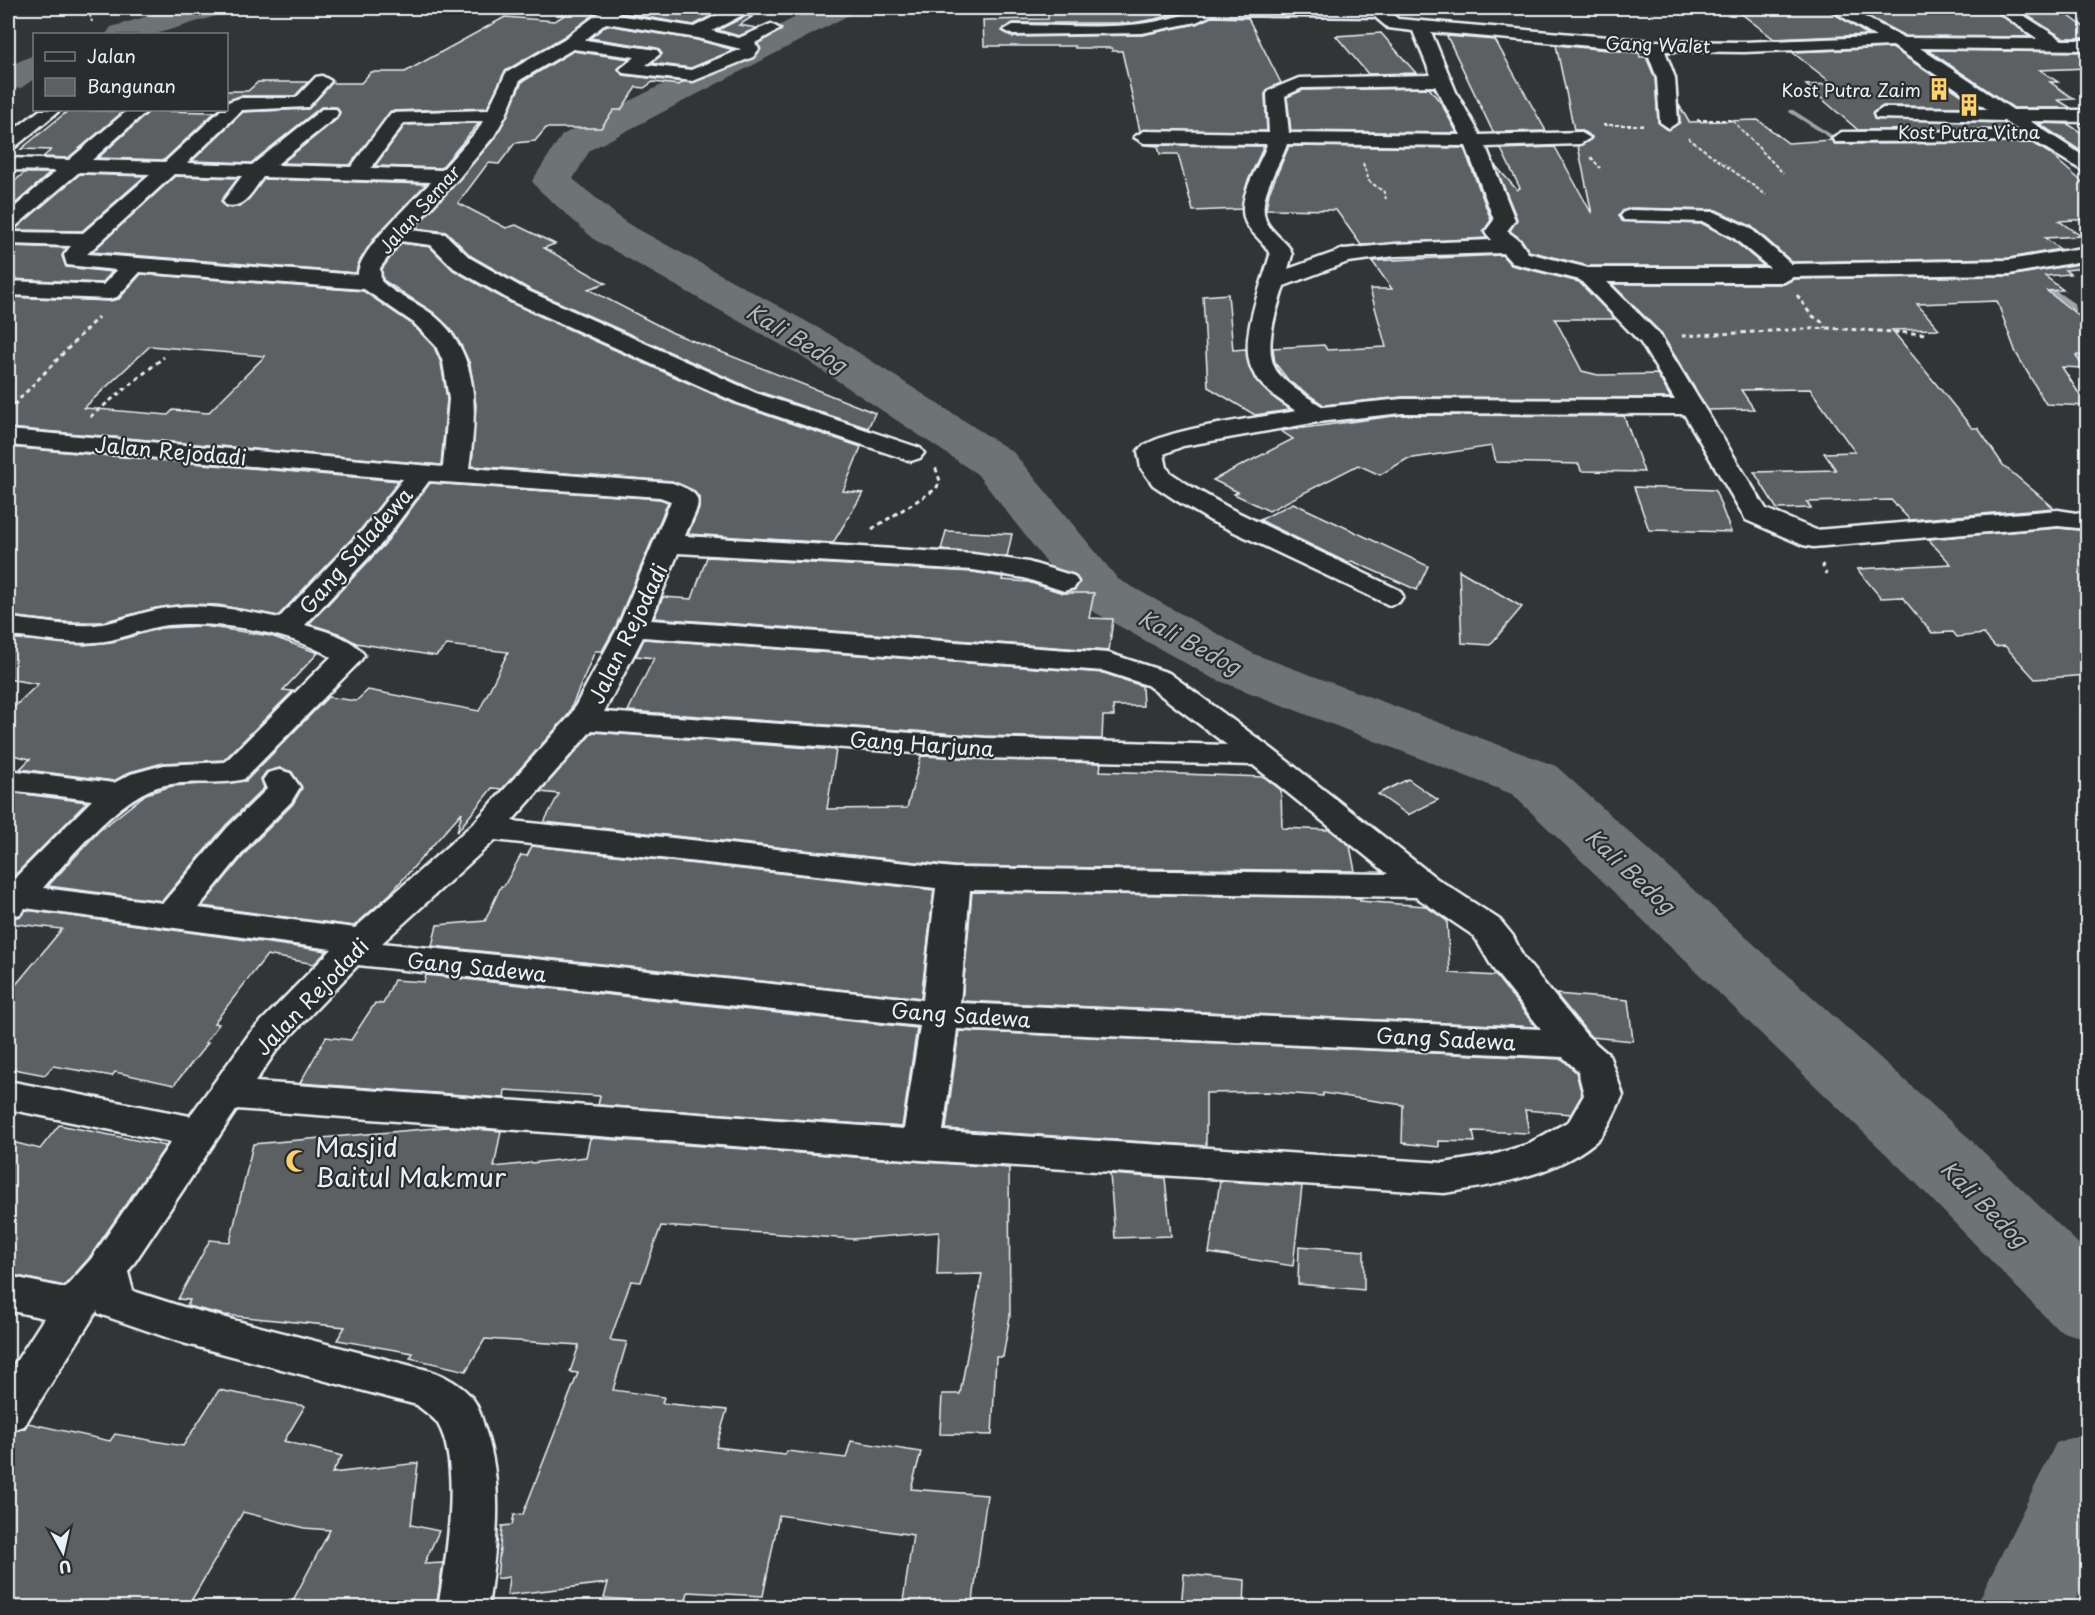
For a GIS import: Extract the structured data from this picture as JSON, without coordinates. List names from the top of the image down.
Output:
{
  "streets": {
    "street": [
      "Gang Walet",
      "Jalan Semar",
      "Jalan Rejodadi",
      "Gang Saladewa",
      "Gang Harjuna",
      "Gang Sadewa"
    ]
  },
  "crossings": [
    ["Jalan Rejodadi", "Gang Saladewa"],
    ["Jalan Rejodadi", "Gang Harjuna"],
    ["Jalan Rejodadi", "Gang Sadewa"]
  ],
  "water": ["Kali Bedog"],
  "places": {
    "building": ["Kost Putra Zaim", "Kost Putra Vitna"],
    "mosque": ["Masjid Baitul Makmur"]
  },
  "legend": ["Jalan", "Bangunan"],
  "north": "bottom"
}
